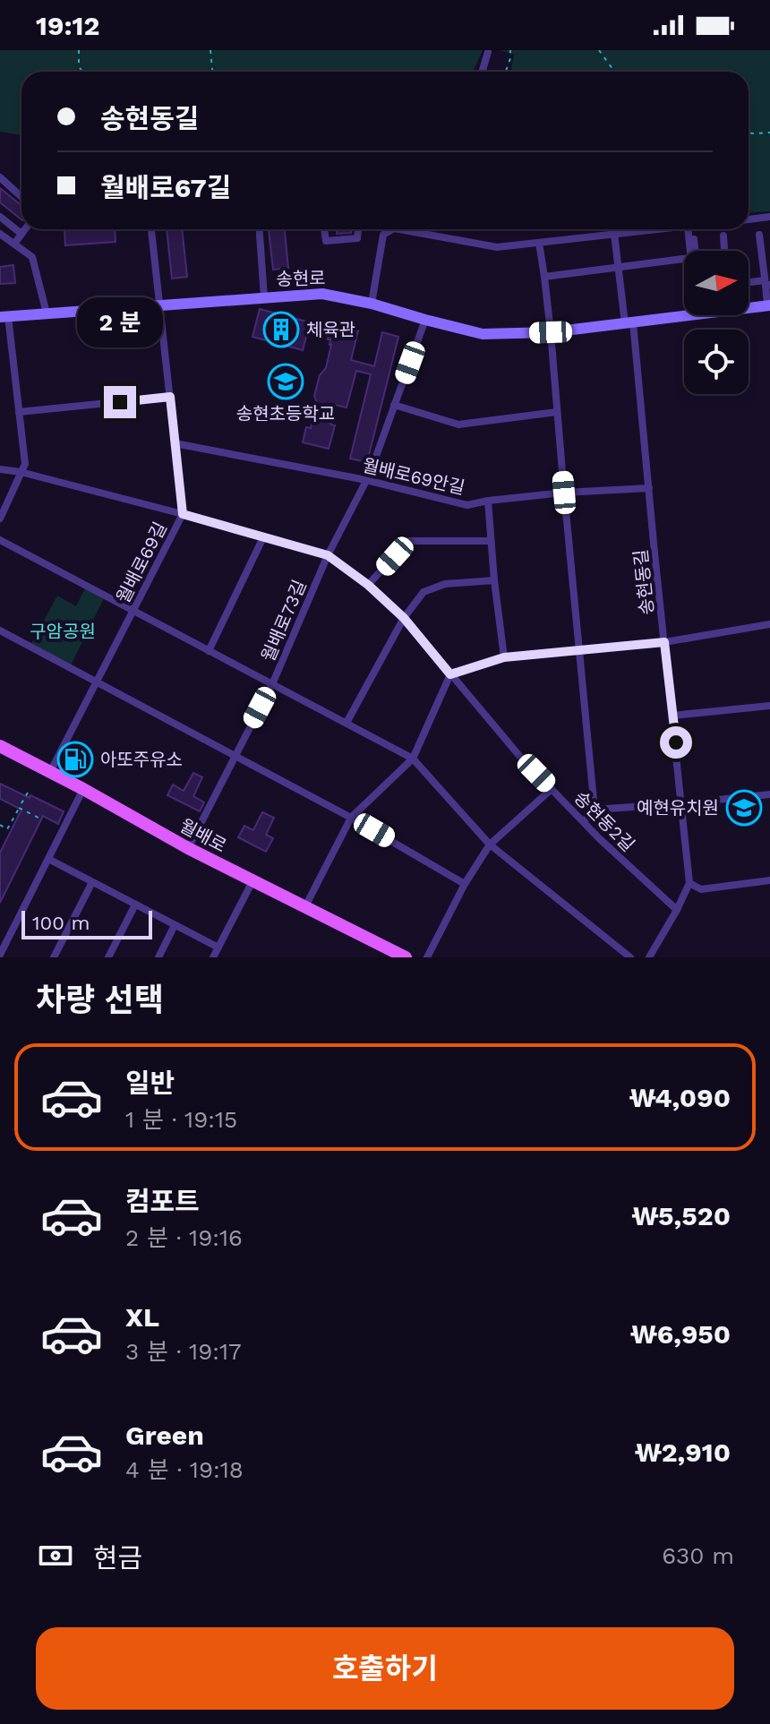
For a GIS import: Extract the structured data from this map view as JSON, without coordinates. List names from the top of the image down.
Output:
{
  "streets": {
    "main road": ["송현로", "월배로"],
    "street": [
      "월배로69안길",
      "월배로69길",
      "송현동길",
      "월배로73길",
      "송현동2길"
    ]
  },
  "crossings": [
    ["송현로", "월배로69길"],
    ["송현로", "송현동길"],
    ["송현로", "월배로73길"],
    ["월배로69안길", "월배로69길"],
    ["월배로69안길", "송현동길"],
    ["월배로69안길", "월배로73길"],
    ["월배로69길", "월배로"],
    ["월배로73길", "송현동2길"],
    ["월배로73길", "월배로"]
  ],
  "parks": ["구암공원"],
  "places": {
    "building": ["체육관"],
    "school or university": ["송현초등학교", "예현유치원"],
    "fuel station": ["아또주유소"]
  },
  "scale_bar": "100 m",
  "north": "right",
  "page": {
    "status": "19:12",
    "banner": ["송현동길", "월배로67길"],
    "bubble": "2 분",
    "scale": "100 m",
    "heading": "차량 선택",
    "list": [
      {
        "name": "일반",
        "note": "1 분 · 19:15",
        "value": "₩4,090"
      },
      {
        "name": "컴포트",
        "note": "2 분 · 19:16",
        "value": "₩5,520"
      },
      {
        "name": "XL",
        "note": "3 분 · 19:17",
        "value": "₩6,950"
      },
      {
        "name": "Green",
        "note": "4 분 · 19:18",
        "value": "₩2,910"
      }
    ],
    "pay": ["현금", "630 m"],
    "buttons": "호출하기"
  }
}
